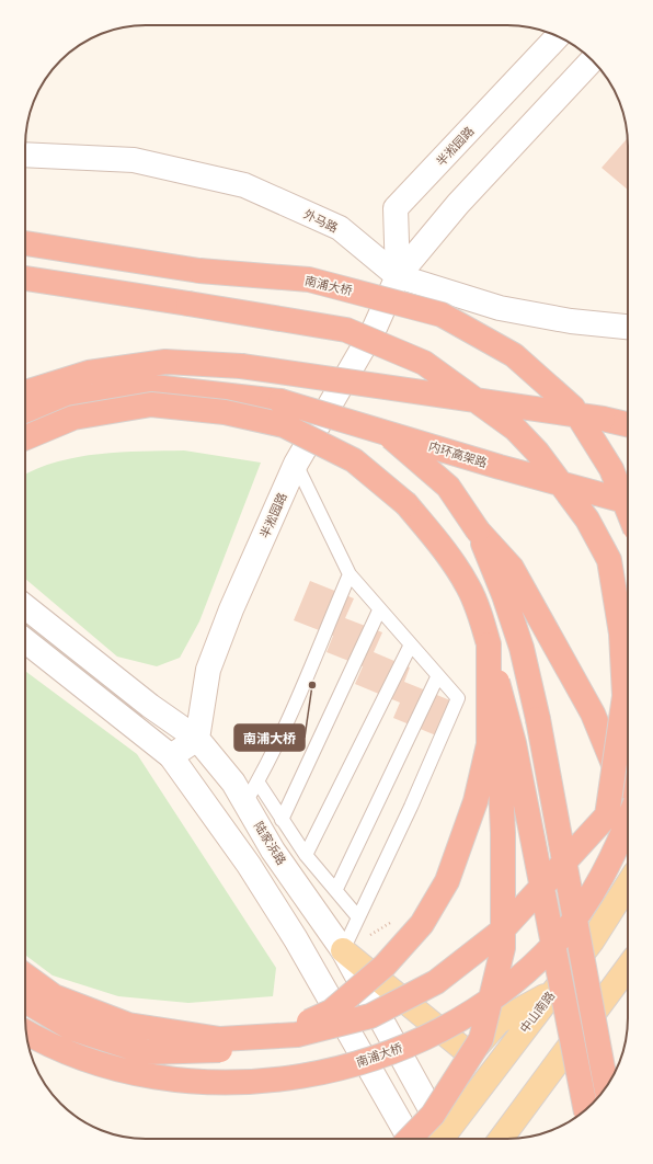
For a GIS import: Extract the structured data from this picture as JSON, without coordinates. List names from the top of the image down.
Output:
{
  "streets": {
    "highway": ["南浦大桥", "内环高架路"],
    "main road": [
      "半淞园路",
      "外马路",
      "陆家浜路",
      "中山南路"
    ]
  },
  "crossings": [
    ["半淞园路", "外马路"],
    ["半淞园路", "陆家浜路"]
  ],
  "places": ["南浦大桥"]
}
